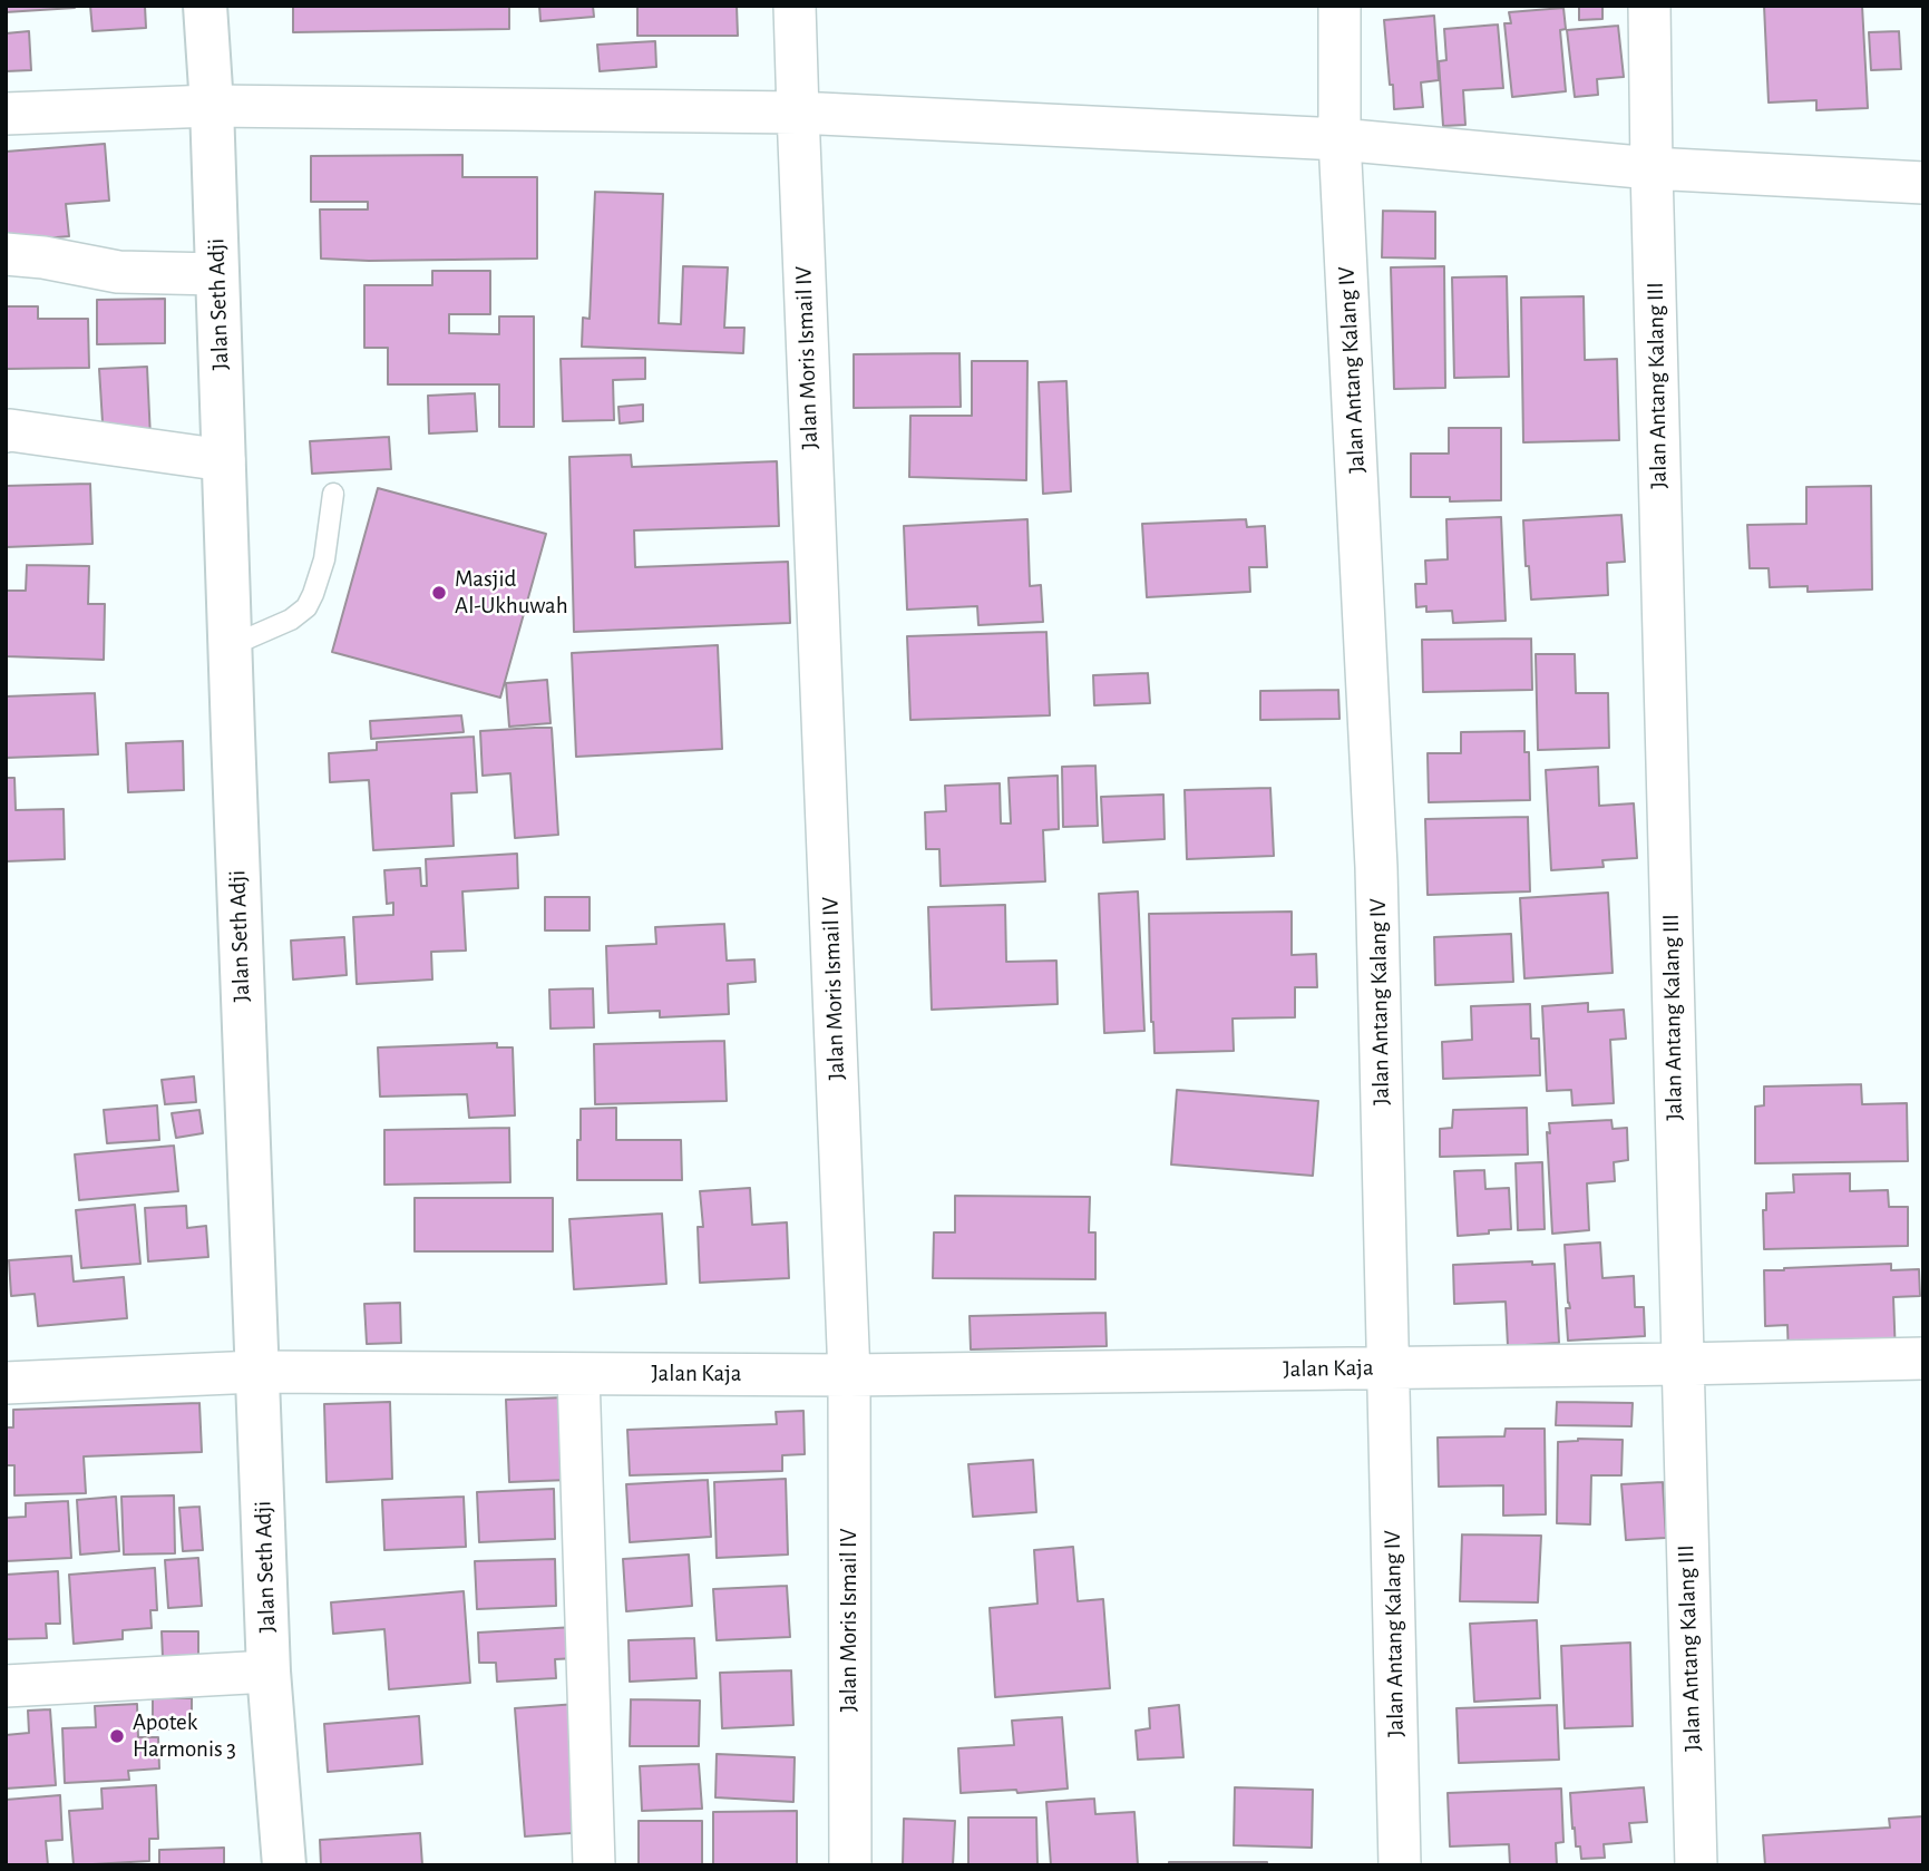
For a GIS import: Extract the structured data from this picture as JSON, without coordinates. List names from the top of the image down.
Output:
{
  "streets": {
    "street": [
      "Jalan Seth Adji",
      "Jalan Moris Ismail IV",
      "Jalan Antang Kalang IV",
      "Jalan Antang Kalang III",
      "Jalan Kaja"
    ]
  },
  "crossings": [
    ["Jalan Seth Adji", "Jalan Kaja"],
    ["Jalan Moris Ismail IV", "Jalan Kaja"],
    ["Jalan Antang Kalang IV", "Jalan Kaja"],
    ["Jalan Antang Kalang III", "Jalan Kaja"]
  ],
  "places": ["Masjid Al-Ukhuwah", "Apotek Harmonis 3"]
}
